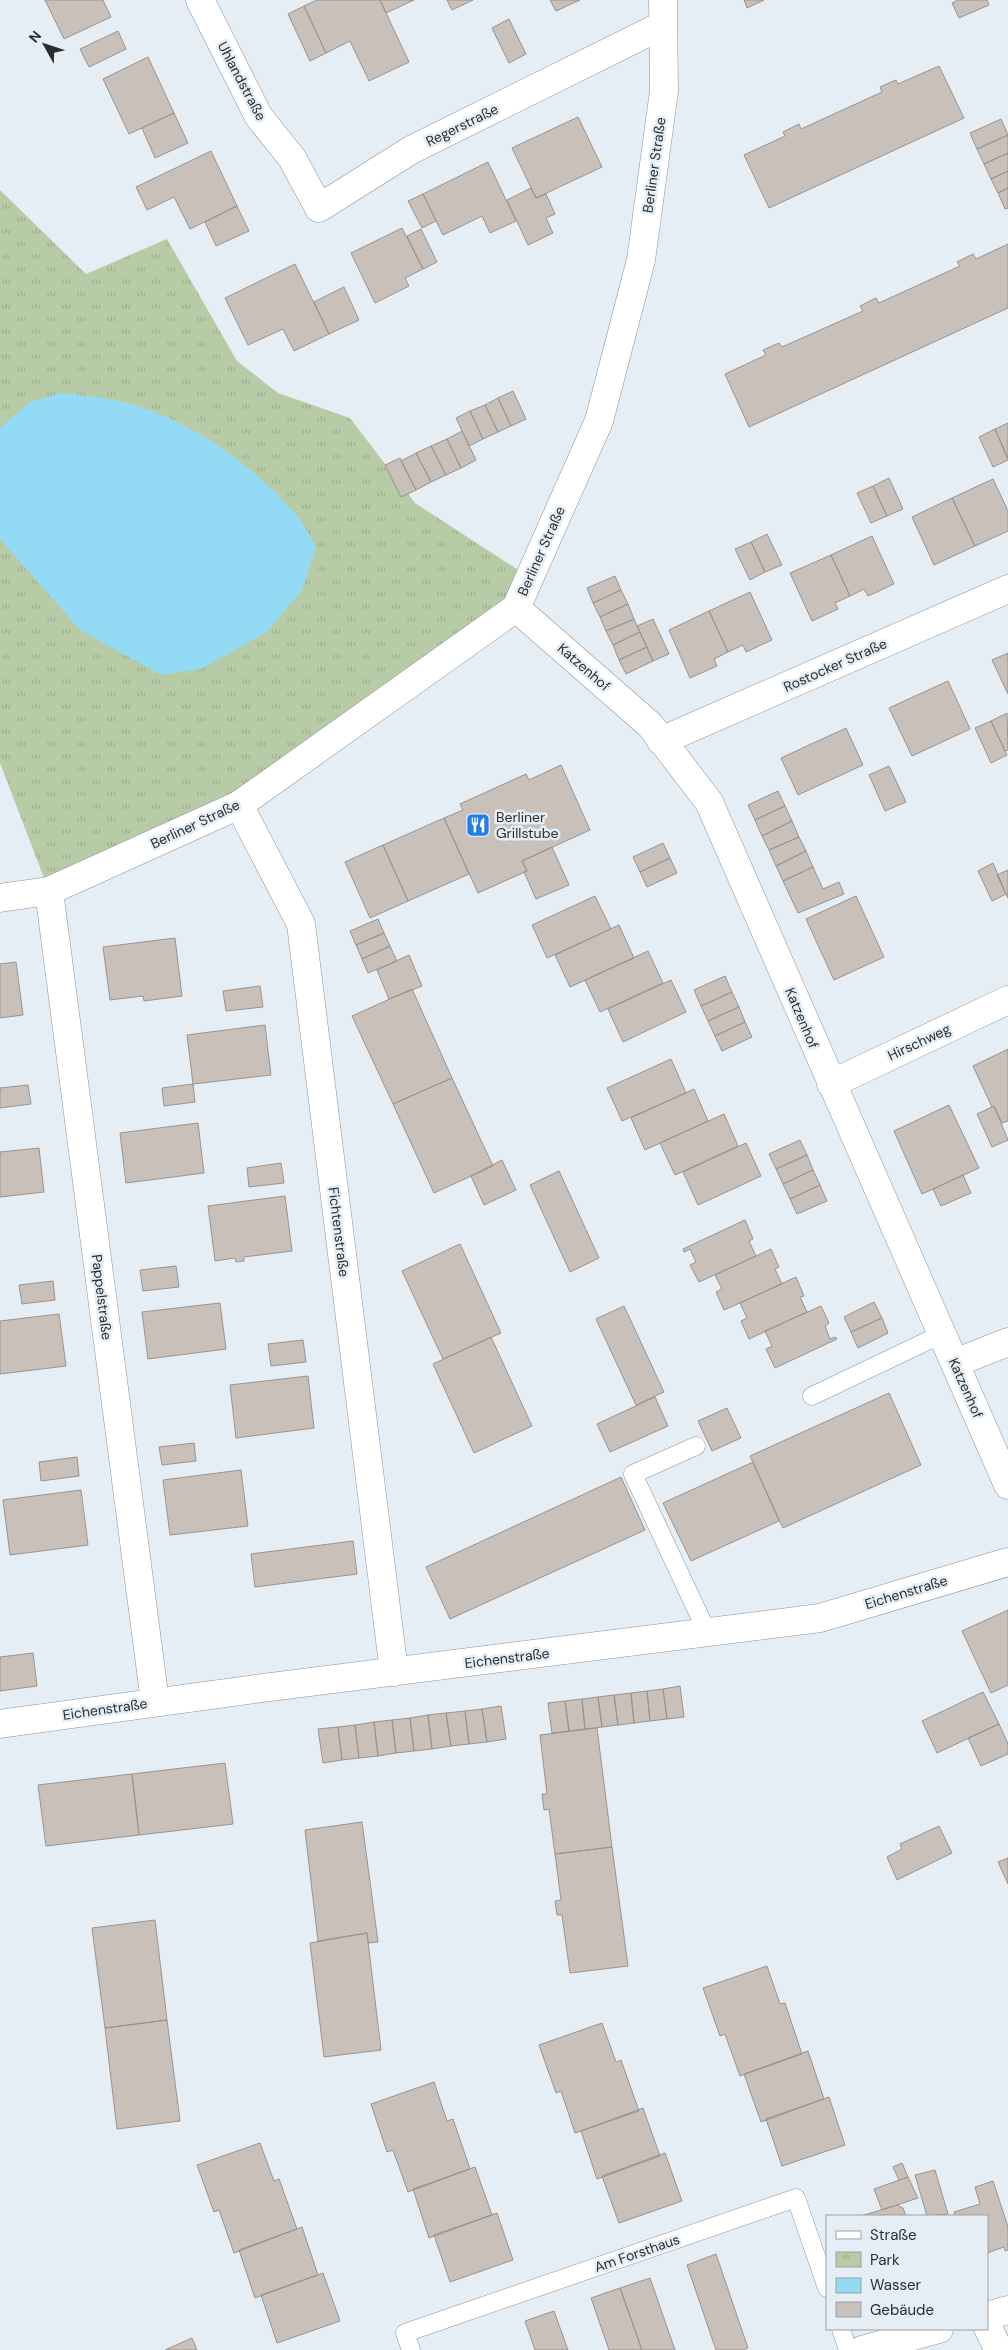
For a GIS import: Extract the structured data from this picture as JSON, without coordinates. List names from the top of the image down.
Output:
{
  "streets": {
    "street": [
      "Uhlandstraße",
      "Regerstraße",
      "Berliner Straße",
      "Rostocker Straße",
      "Katzenhof",
      "Hirschweg",
      "Fichtenstraße",
      "Pappelstraße",
      "Eichenstraße"
    ],
    "lane": ["Am Forsthaus"]
  },
  "crossings": [
    ["Uhlandstraße", "Regerstraße"],
    ["Regerstraße", "Berliner Straße"],
    ["Berliner Straße", "Katzenhof"],
    ["Berliner Straße", "Fichtenstraße"],
    ["Berliner Straße", "Pappelstraße"],
    ["Rostocker Straße", "Katzenhof"],
    ["Katzenhof", "Hirschweg"],
    ["Fichtenstraße", "Eichenstraße"],
    ["Pappelstraße", "Eichenstraße"]
  ],
  "places": {
    "restaurant": ["Berliner Grillstube"]
  },
  "legend": [
    "Straße",
    "Park",
    "Wasser",
    "Gebäude"
  ],
  "north": "top left"
}
